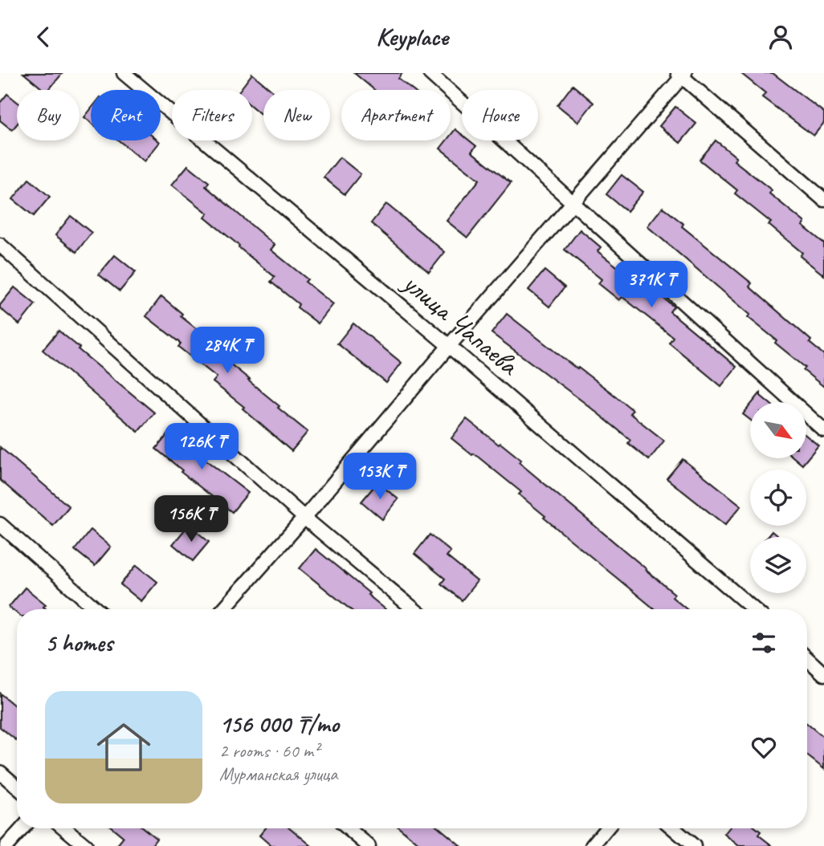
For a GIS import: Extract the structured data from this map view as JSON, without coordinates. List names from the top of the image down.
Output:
{
  "streets": {
    "street": ["улица Чапаева"]
  },
  "north": "bottom right",
  "page": {
    "header": "Keyplace",
    "chip": [
      "Buy",
      "Rent",
      "Filters",
      "New",
      "Apartment",
      "House"
    ],
    "price": [
      "371K ₸",
      "284K ₸",
      "126K ₸",
      "153K ₸",
      "156K ₸"
    ],
    "heading": "5 homes",
    "list": [
      {
        "name": "156 000 ₸/mo",
        "note": "2 rooms · 60 m² · Мурманская улица"
      }
    ]
  }
}
